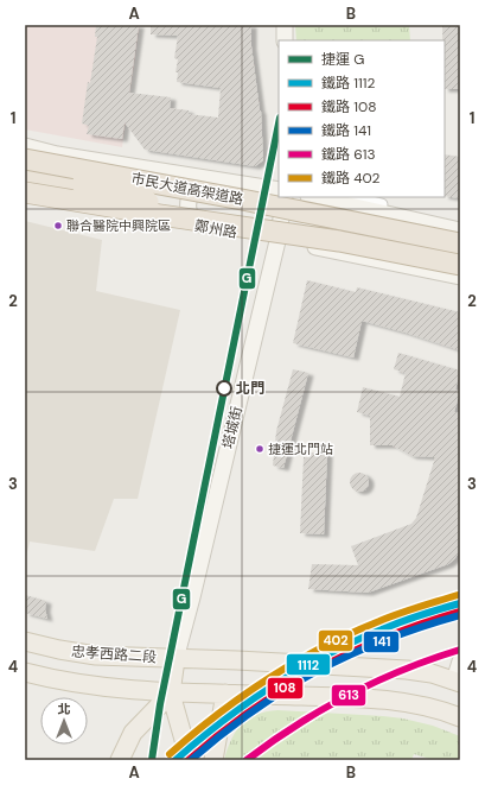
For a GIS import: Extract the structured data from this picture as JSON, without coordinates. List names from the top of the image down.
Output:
{
  "streets": {
    "highway": ["市民大道高架道路"],
    "main road": ["忠孝西路二段"],
    "street": ["鄭州路", "塔城街"]
  },
  "crossings": [
    ["鄭州路", "塔城街"],
    ["塔城街", "忠孝西路二段"]
  ],
  "places": ["聯合醫院中興院區", "北門", "捷運北門站"],
  "lines": [
    "metro line G",
    "rail line 402",
    "rail line 1112",
    "rail line 108",
    "rail line 141",
    "rail line 613"
  ],
  "legend": [
    "捷運 G",
    "鐵路 1112",
    "鐵路 108",
    "鐵路 141",
    "鐵路 613",
    "鐵路 402"
  ],
  "north": "top",
  "grid": {
    "columns": ["A", "B"],
    "rows": [
      "1",
      "2",
      "3",
      "4"
    ]
  }
}
